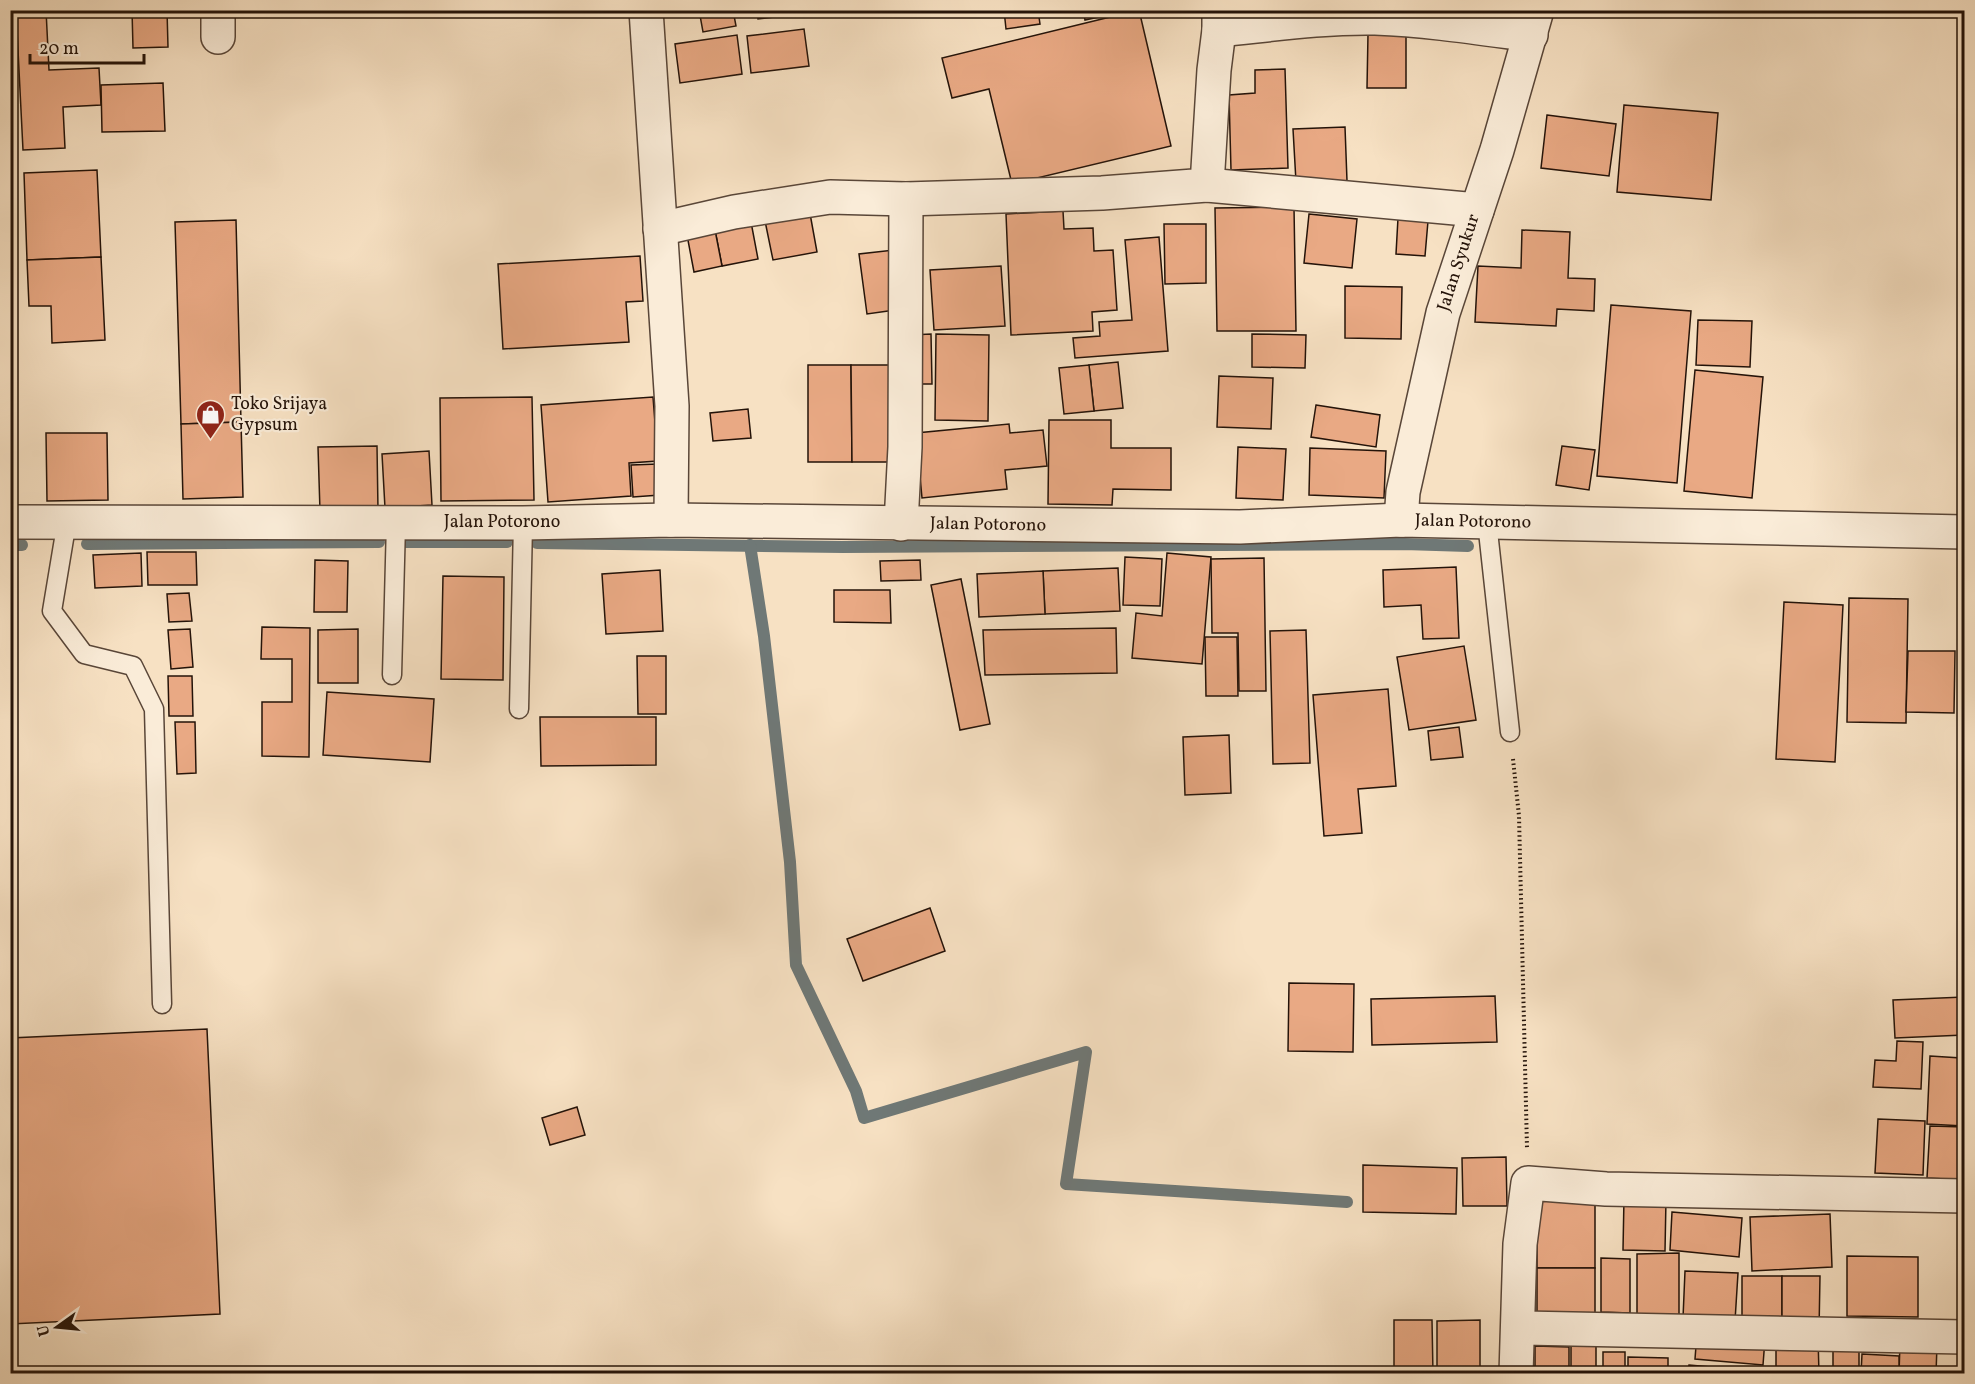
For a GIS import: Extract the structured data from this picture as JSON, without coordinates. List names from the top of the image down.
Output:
{
  "streets": {
    "street": ["Jalan Syukur", "Jalan Potorono"]
  },
  "crossings": [
    ["Jalan Syukur", "Jalan Potorono"]
  ],
  "places": {
    "shop": ["Toko Srijaya Gypsum"]
  },
  "scale_bar": "20 m",
  "north": "left"
}
